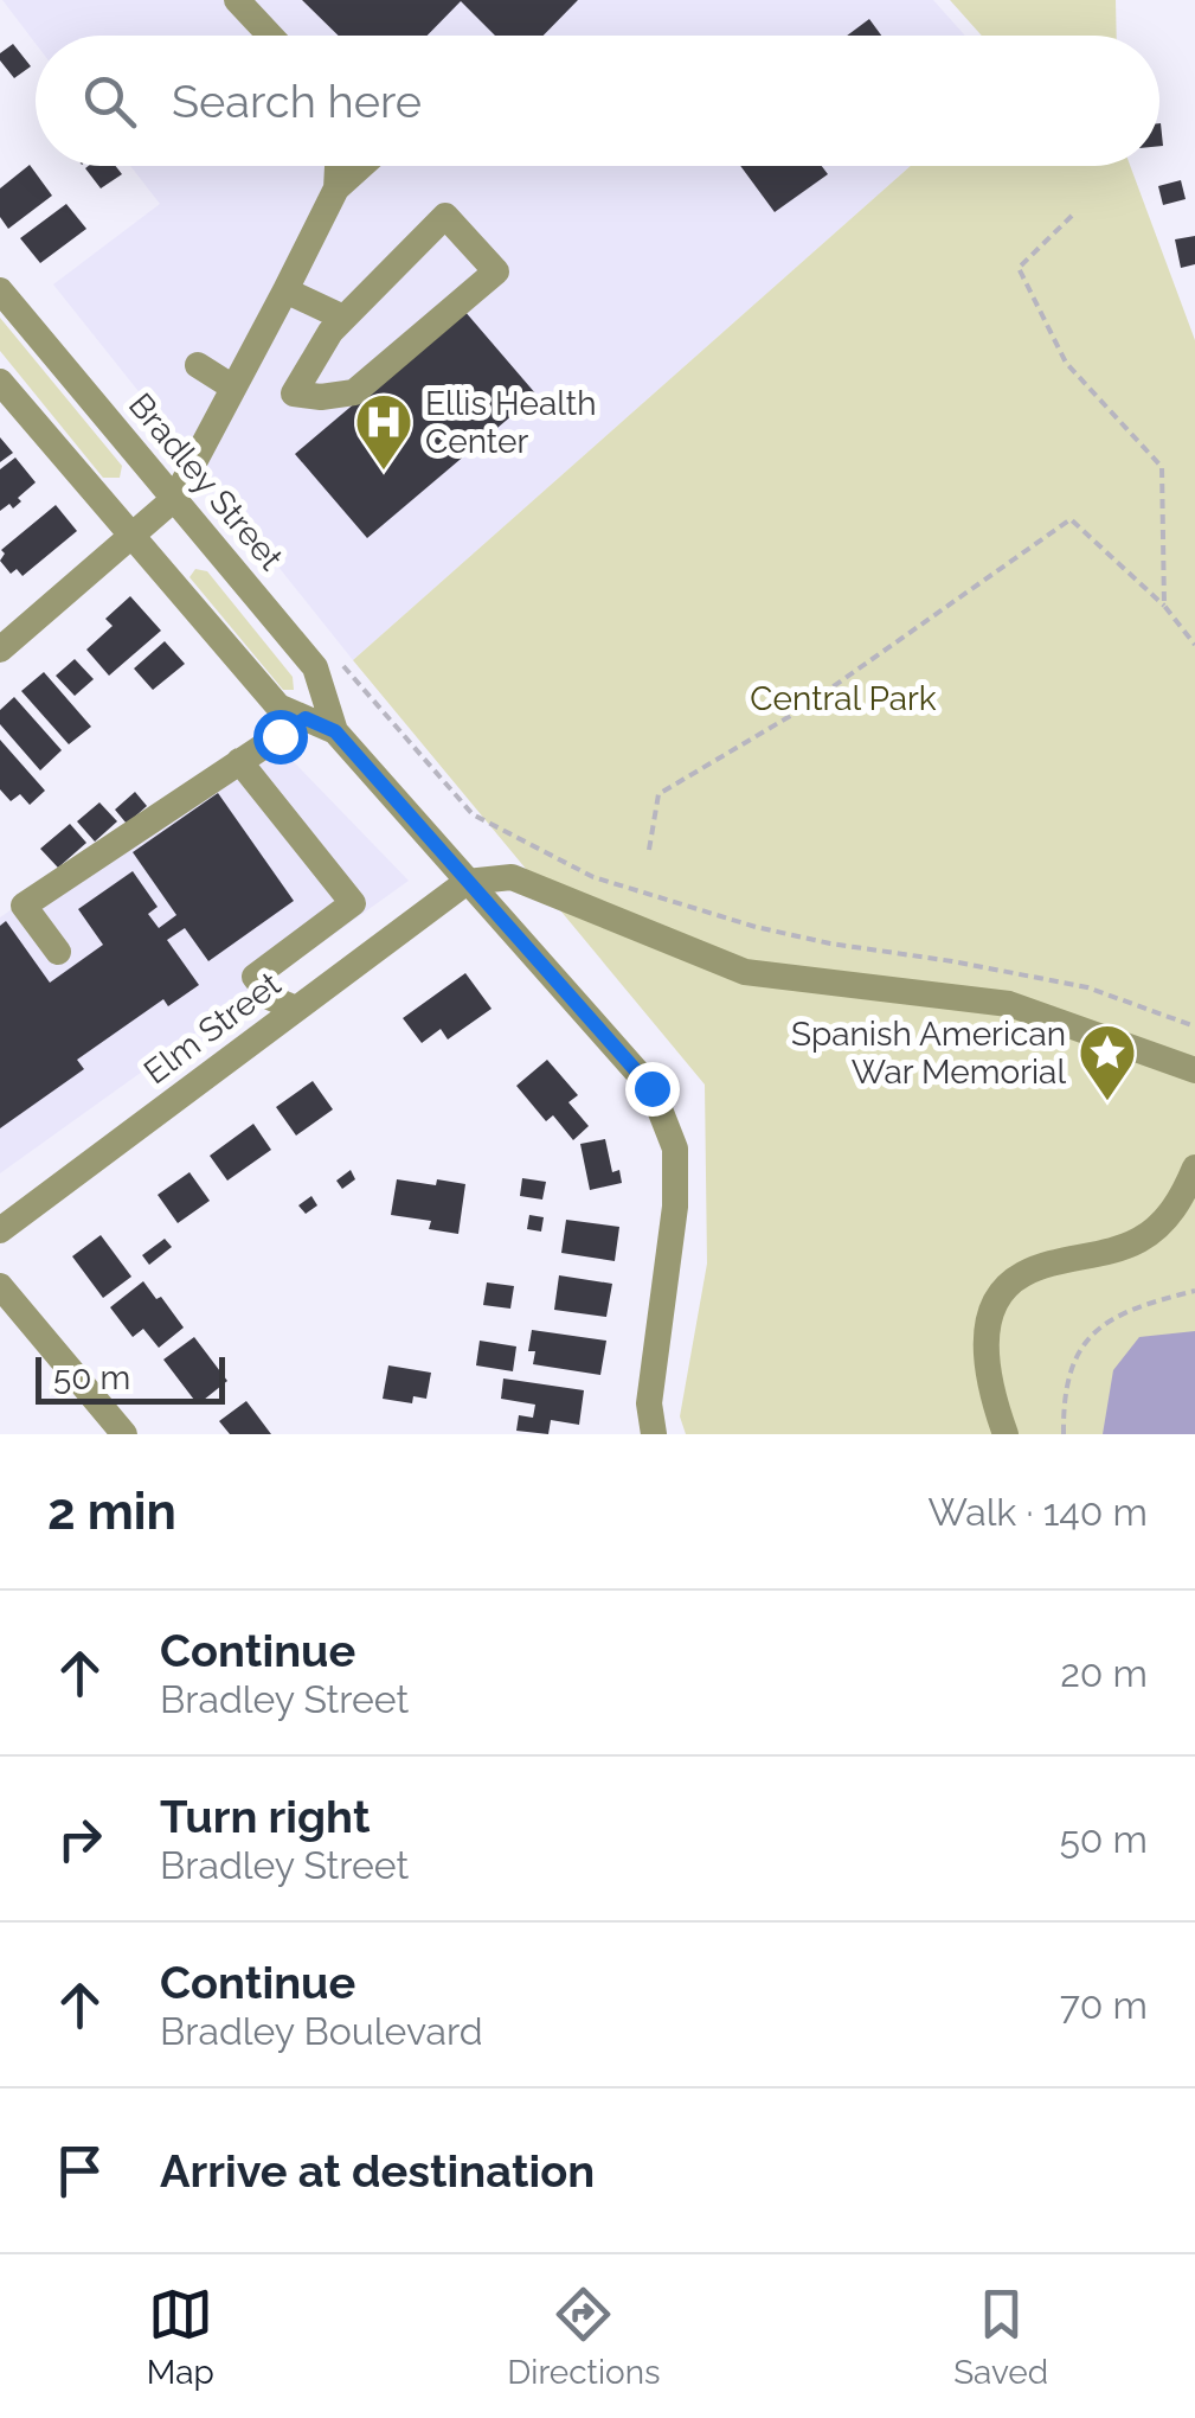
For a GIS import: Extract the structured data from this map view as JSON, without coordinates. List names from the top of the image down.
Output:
{
  "streets": {
    "street": ["Bradley Street", "Elm Street"]
  },
  "crossings": [
    ["Bradley Street", "Elm Street"]
  ],
  "parks": ["Central Park"],
  "places": {
    "hospital": ["Ellis Health Center"],
    "place": ["Spanish American War Memorial"]
  },
  "scale_bar": "50 m",
  "page": {
    "search": "Search here",
    "scale": "50 m",
    "heading": ["2 min", "Walk · 140 m"],
    "list": [
      ["Continue", "Bradley Street", "20 m"],
      ["Turn right", "Bradley Street", "50 m"],
      ["Continue", "Bradley Boulevard", "70 m"],
      "Arrive at destination"
    ],
    "nav": ["Map", "Directions", "Saved"]
  }
}
